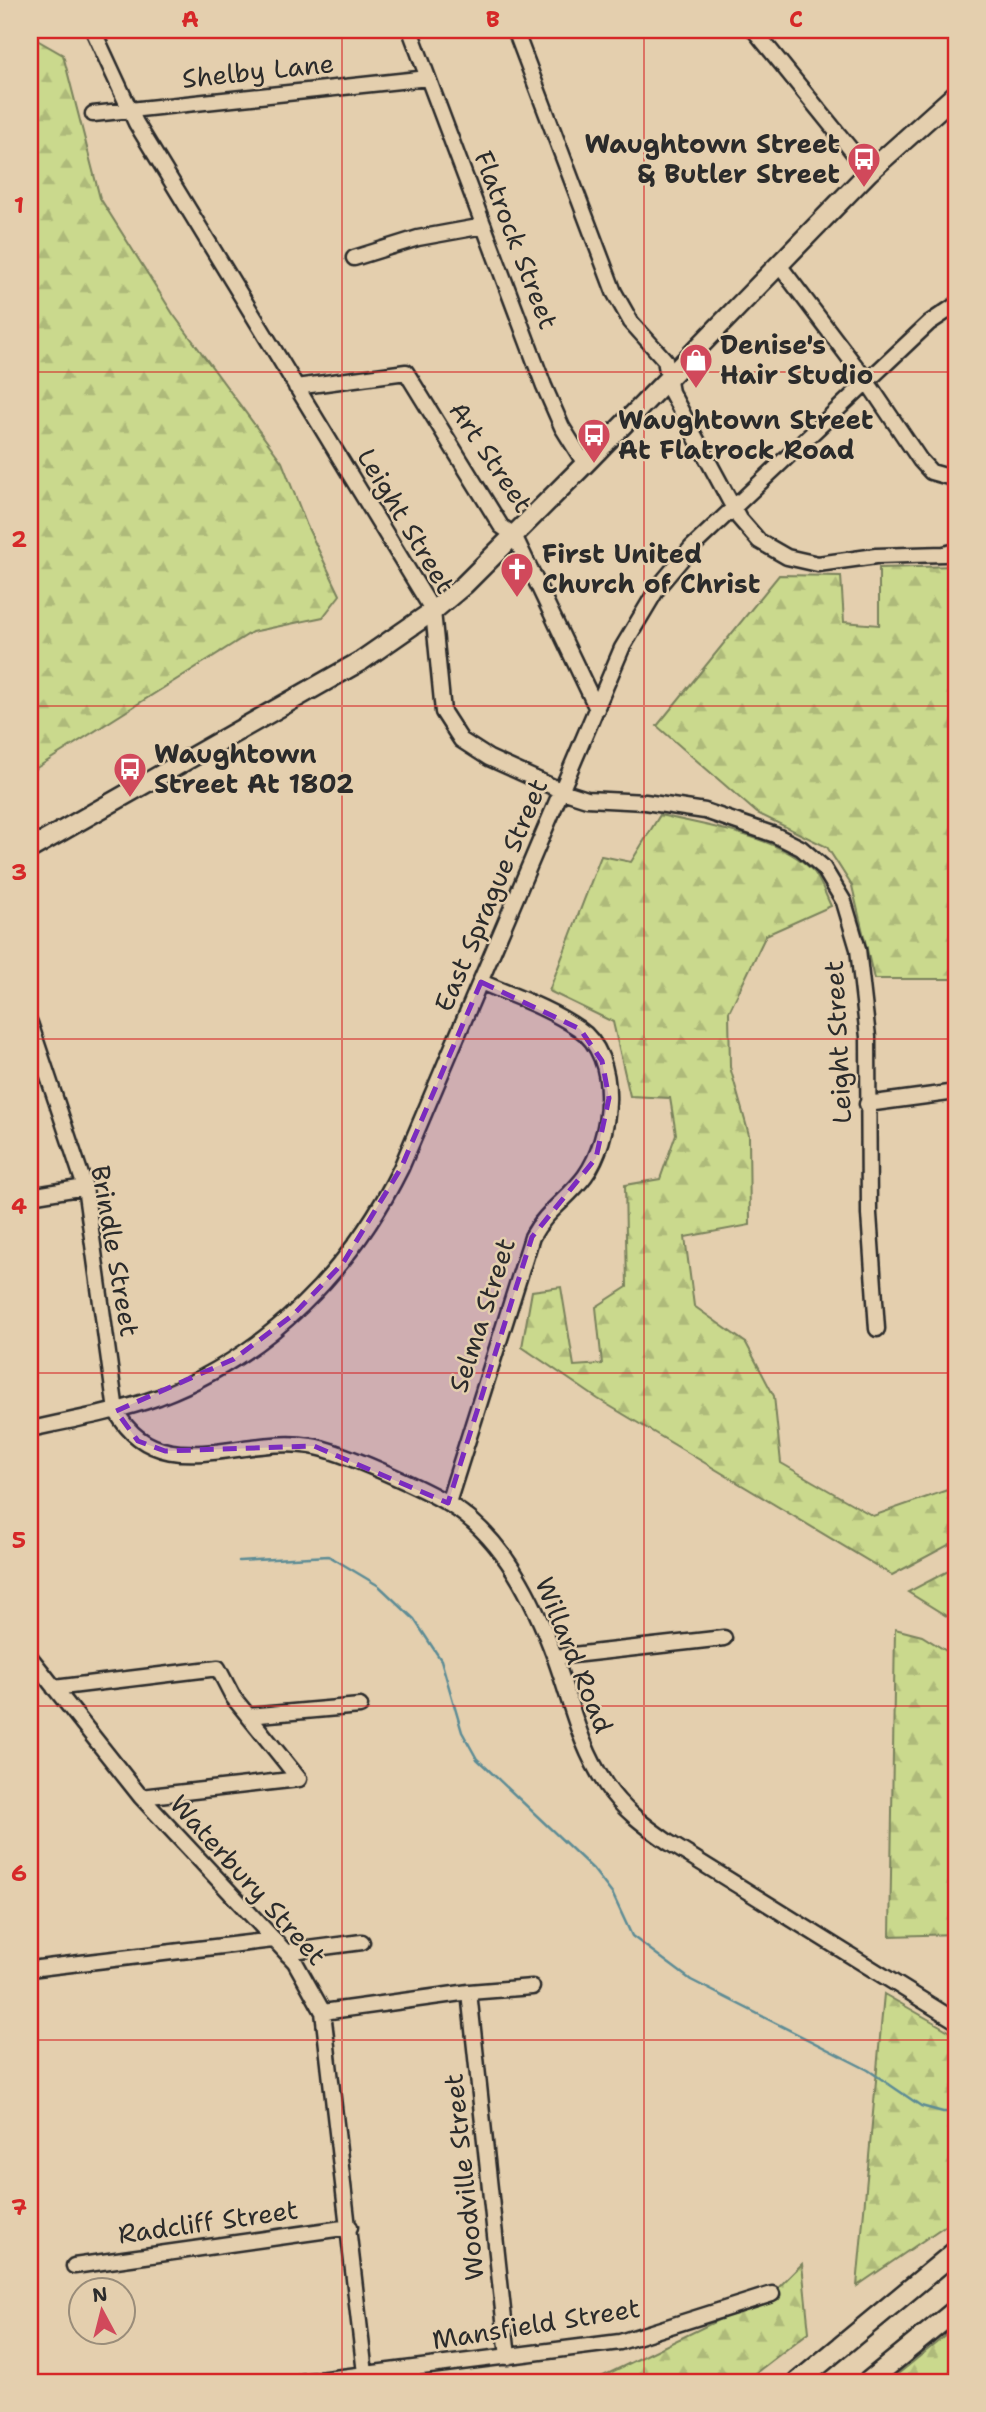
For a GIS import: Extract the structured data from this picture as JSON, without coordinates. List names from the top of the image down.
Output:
{
  "streets": {
    "street": [
      "Shelby Lane",
      "Flatrock Street",
      "Art Street",
      "Leight Street",
      "East Sprague Street",
      "Brindle Street",
      "Selma Street",
      "Willard Road",
      "Waterbury Street",
      "Woodville Street",
      "Radcliff Street",
      "Mansfield Street"
    ]
  },
  "crossings": [
    ["Shelby Lane", "Flatrock Street"],
    ["Shelby Lane", "Leight Street"],
    ["Art Street", "Leight Street"],
    ["Art Street", "East Sprague Street"],
    ["Leight Street", "East Sprague Street"],
    ["East Sprague Street", "Brindle Street"],
    ["East Sprague Street", "Selma Street"],
    ["East Sprague Street", "Willard Road"],
    ["Brindle Street", "Willard Road"],
    ["Selma Street", "Willard Road"],
    ["Waterbury Street", "Radcliff Street"],
    ["Waterbury Street", "Mansfield Street"],
    ["Woodville Street", "Mansfield Street"]
  ],
  "places": {
    "bus stop": ["Waughtown Street & Butler Street", "Waughtown Street At Flatrock Road", "Waughtown Street At 1802"],
    "shop": ["Denise's Hair Studio"],
    "church": ["First United Church of Christ"]
  },
  "north": "top",
  "grid": {
    "columns": ["A", "B", "C"],
    "rows": [
      "1",
      "2",
      "3",
      "4",
      "5",
      "6",
      "7"
    ]
  }
}
